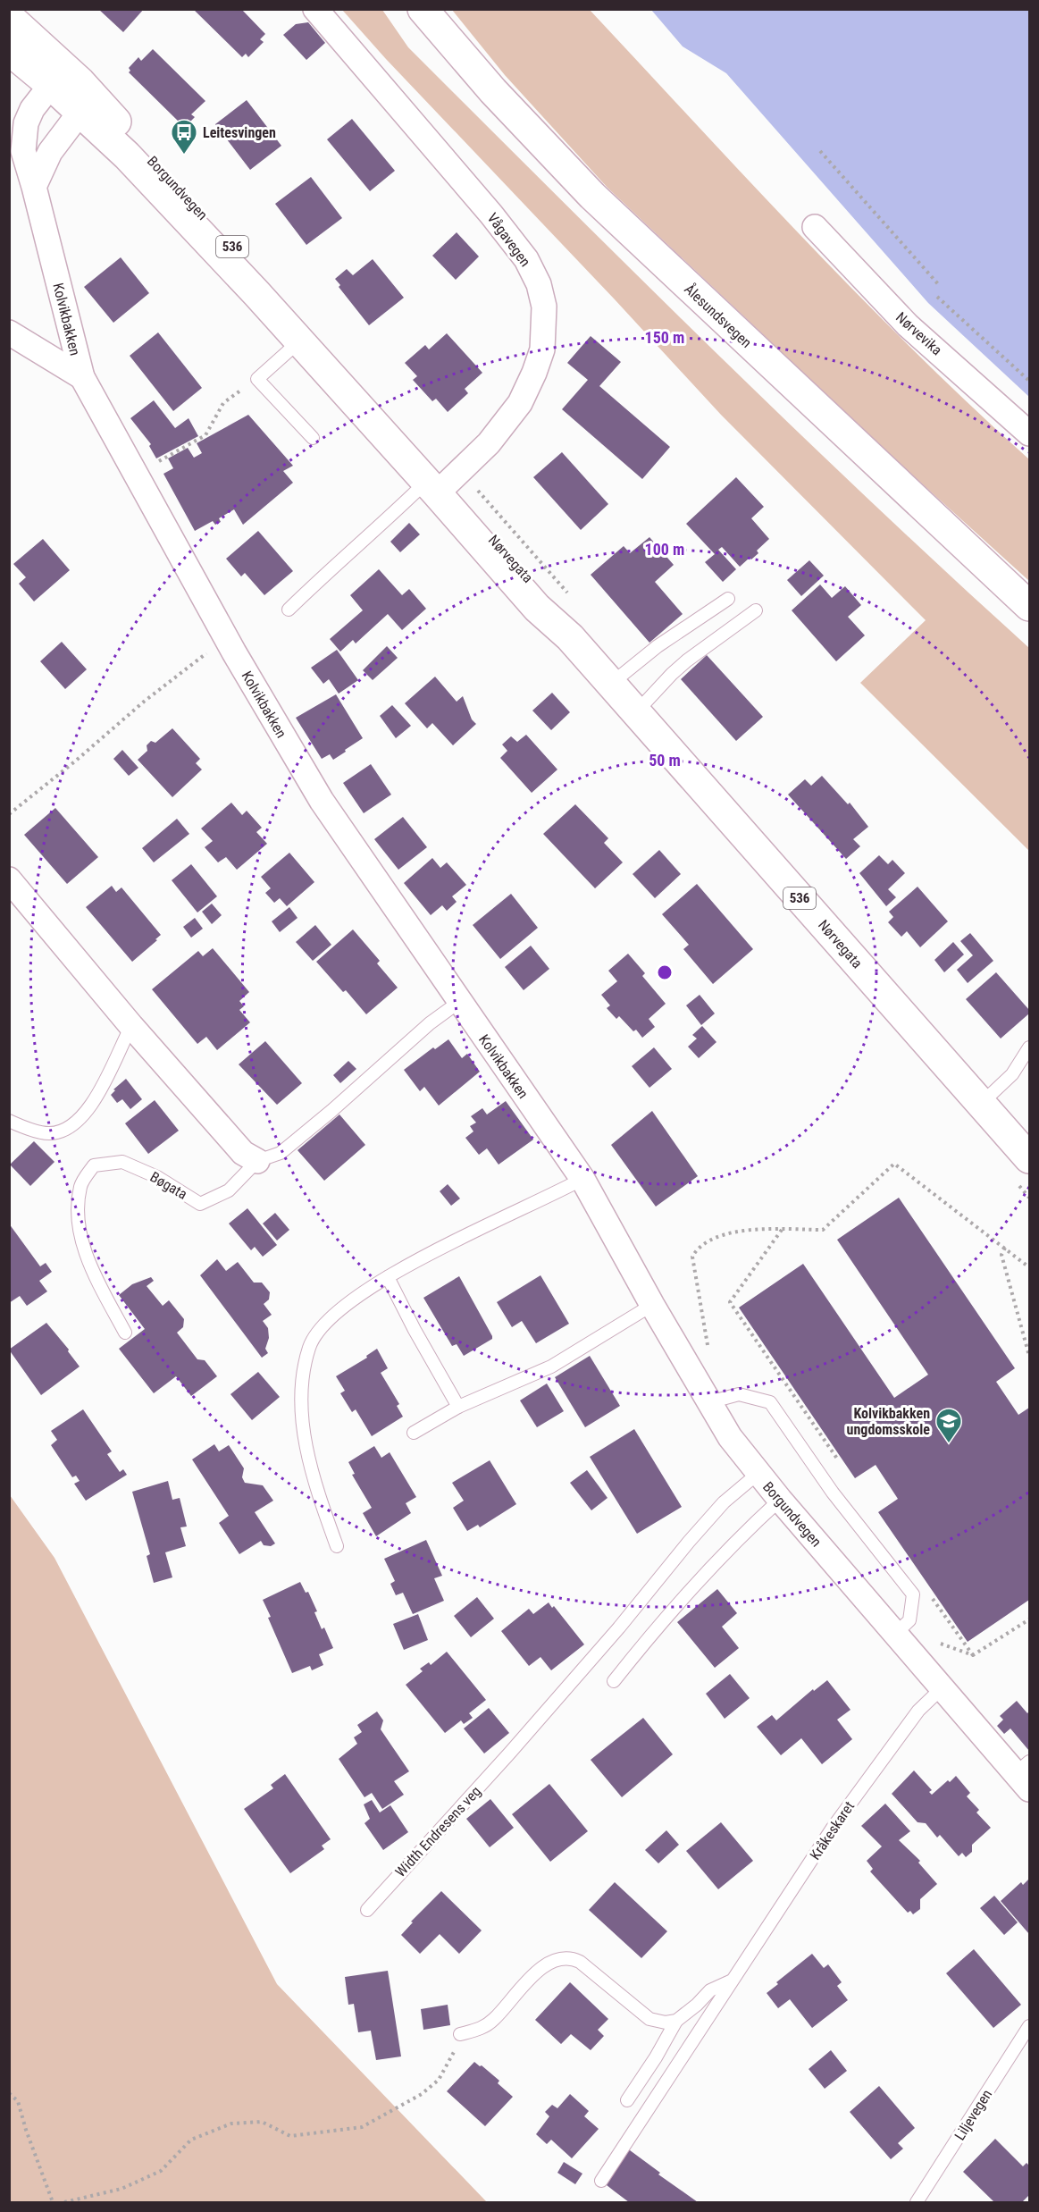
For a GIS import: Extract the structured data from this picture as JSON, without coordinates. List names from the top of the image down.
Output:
{
  "streets": {
    "main road": [
      "Borgundvegen",
      "536",
      "Ålesundsvegen",
      "Nørvegata"
    ],
    "street": ["Vågavegen", "Kolvikbakken", "Nørvevika"],
    "lane": [
      "Bøgata",
      "Kråkeskaret",
      "Width Endresens veg",
      "Liljevegen"
    ]
  },
  "crossings": [
    ["Borgundvegen", "Vågavegen"],
    ["Borgundvegen", "Kolvikbakken"],
    ["Borgundvegen", "Nørvegata"],
    ["Borgundvegen", "Kråkeskaret"],
    ["Borgundvegen", "Width Endresens veg"],
    ["Vågavegen", "Nørvegata"]
  ],
  "places": {
    "bus stop": ["Leitesvingen"],
    "school or university": ["Kolvikbakken ungdomsskole"]
  },
  "rings": ["150 m", "100 m", "50 m"]
}
